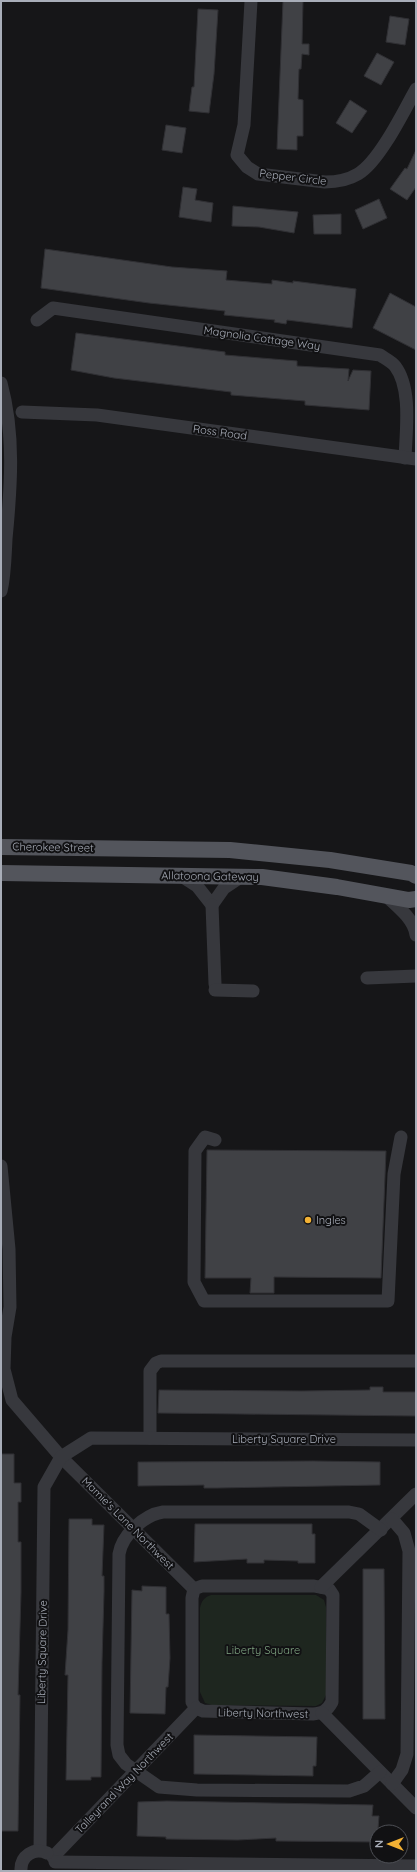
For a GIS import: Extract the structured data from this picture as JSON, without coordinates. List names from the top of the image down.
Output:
{
  "streets": {
    "main road": ["Cherokee Street", "Allatoona Gateway"],
    "street": [
      "Pepper Circle",
      "Magnolia Cottage Way",
      "Ross Road",
      "Liberty Square Drive",
      "Mamie's Lane Northwest",
      "Liberty Northwest",
      "Talleyrand Way Northwest"
    ]
  },
  "crossings": [
    ["Magnolia Cottage Way", "Ross Road"],
    ["Liberty Square Drive", "Mamie's Lane Northwest"],
    ["Liberty Northwest", "Talleyrand Way Northwest"]
  ],
  "parks": ["Liberty Square"],
  "places": ["Ingles"],
  "north": "left"
}
